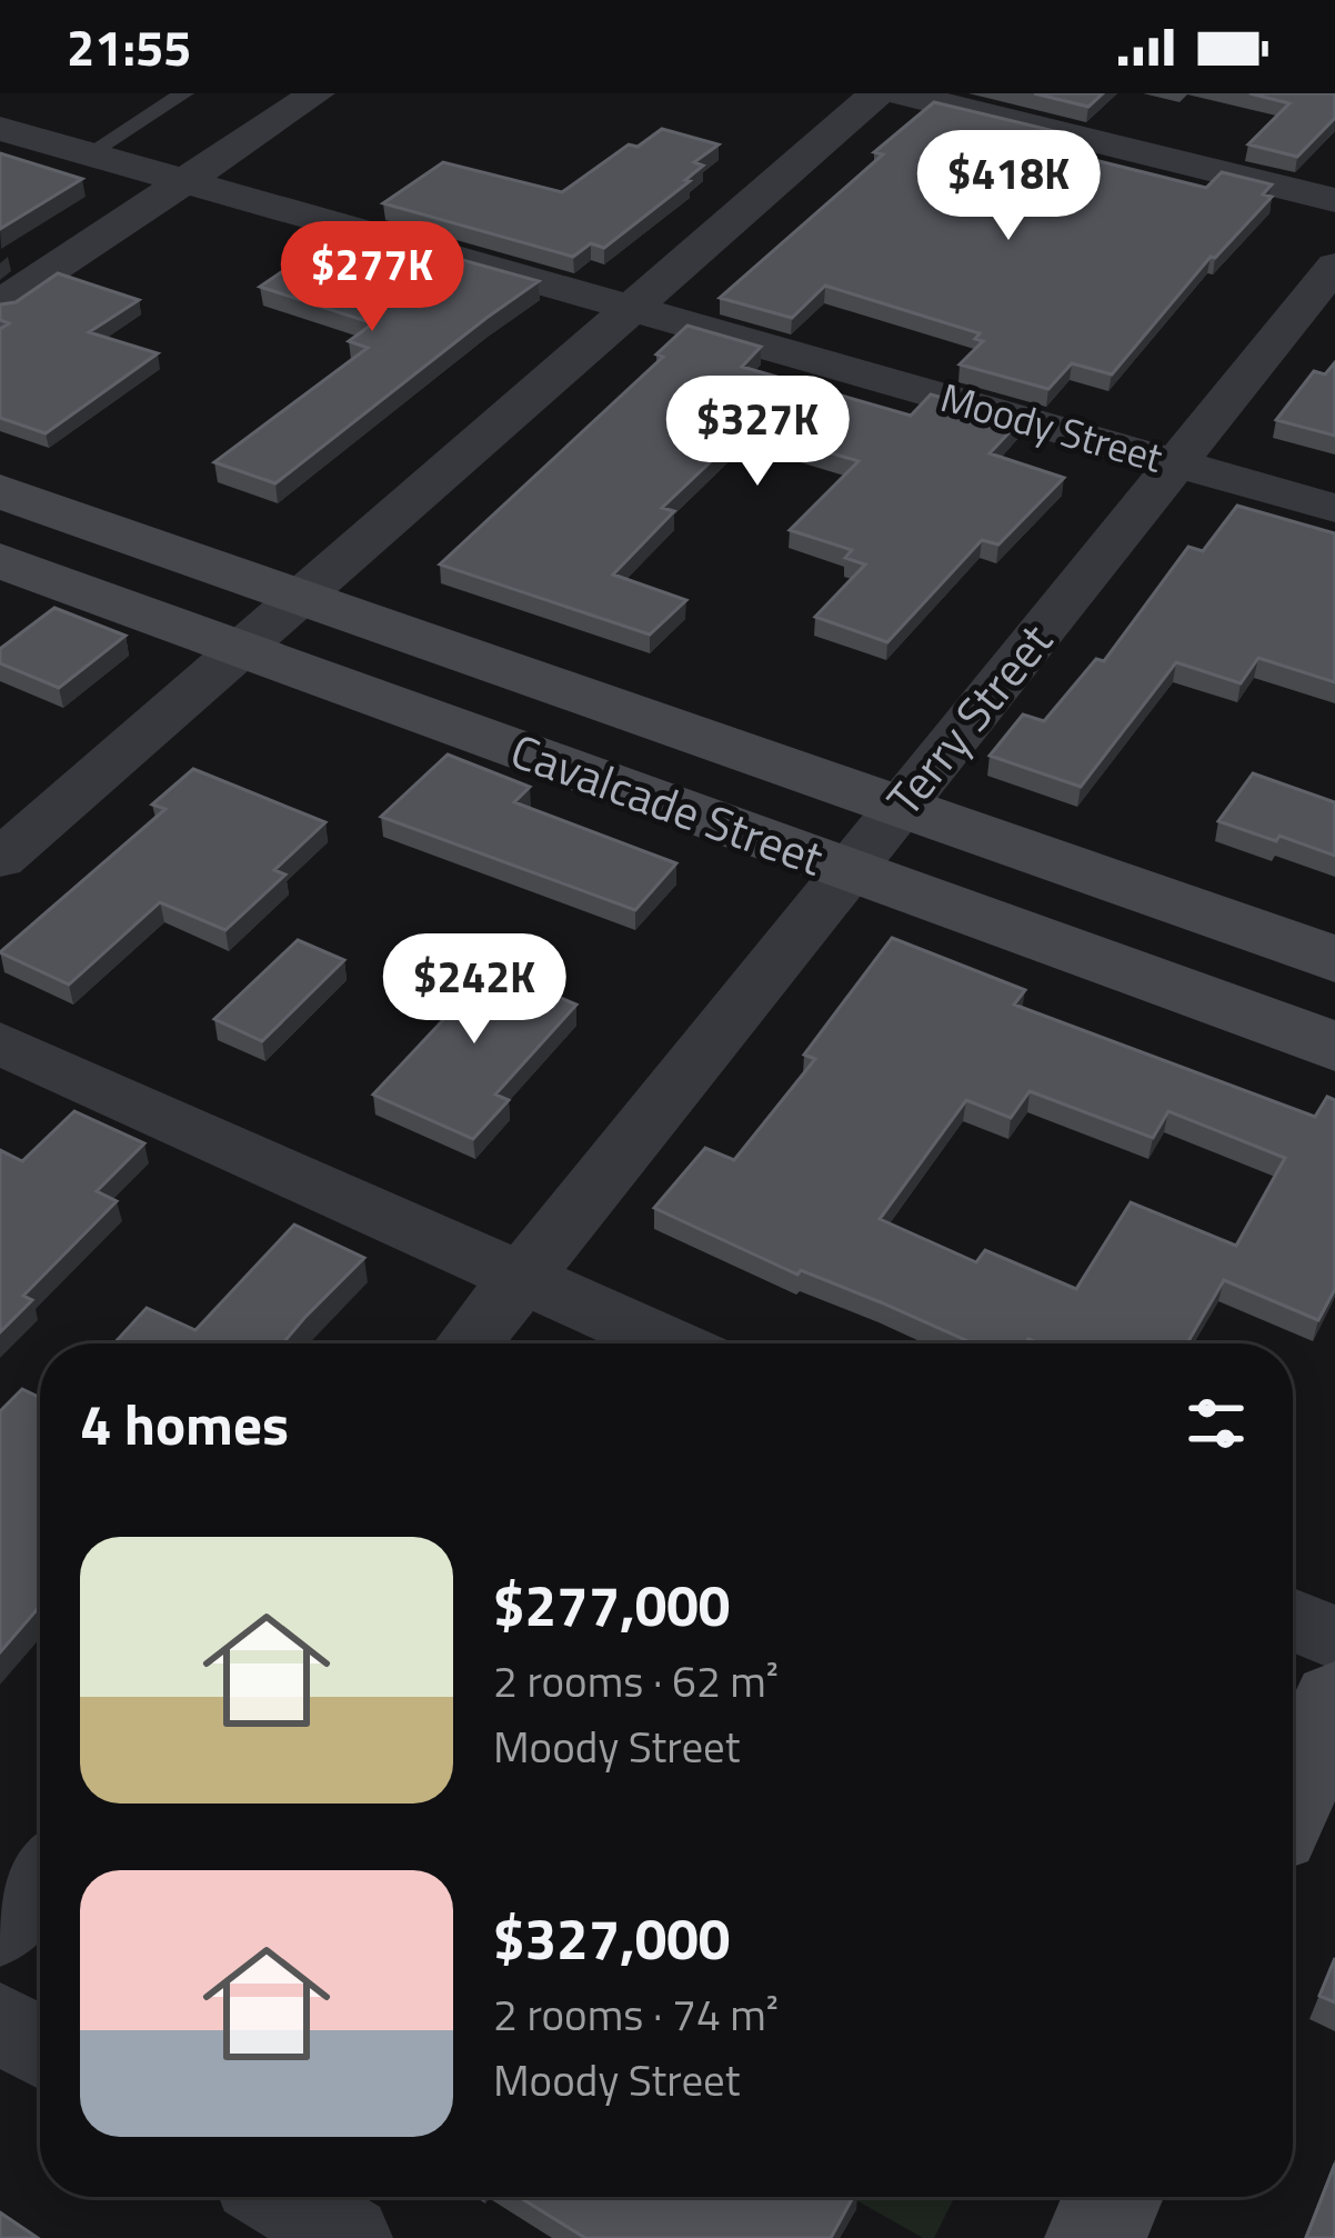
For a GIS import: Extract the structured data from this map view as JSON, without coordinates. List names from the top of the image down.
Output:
{
  "streets": {
    "main road": ["Cavalcade Street"],
    "street": ["Moody Street", "Terry Street"]
  },
  "crossings": [
    ["Moody Street", "Terry Street"],
    ["Terry Street", "Cavalcade Street"]
  ],
  "page": {
    "status": "21:55",
    "price": [
      "$418K",
      "$277K",
      "$327K",
      "$242K"
    ],
    "heading": "4 homes",
    "list": [
      {
        "name": "$277,000",
        "note": "2 rooms · 62 m² · Moody Street"
      },
      {
        "name": "$327,000",
        "note": "2 rooms · 74 m² · Moody Street"
      }
    ]
  }
}
